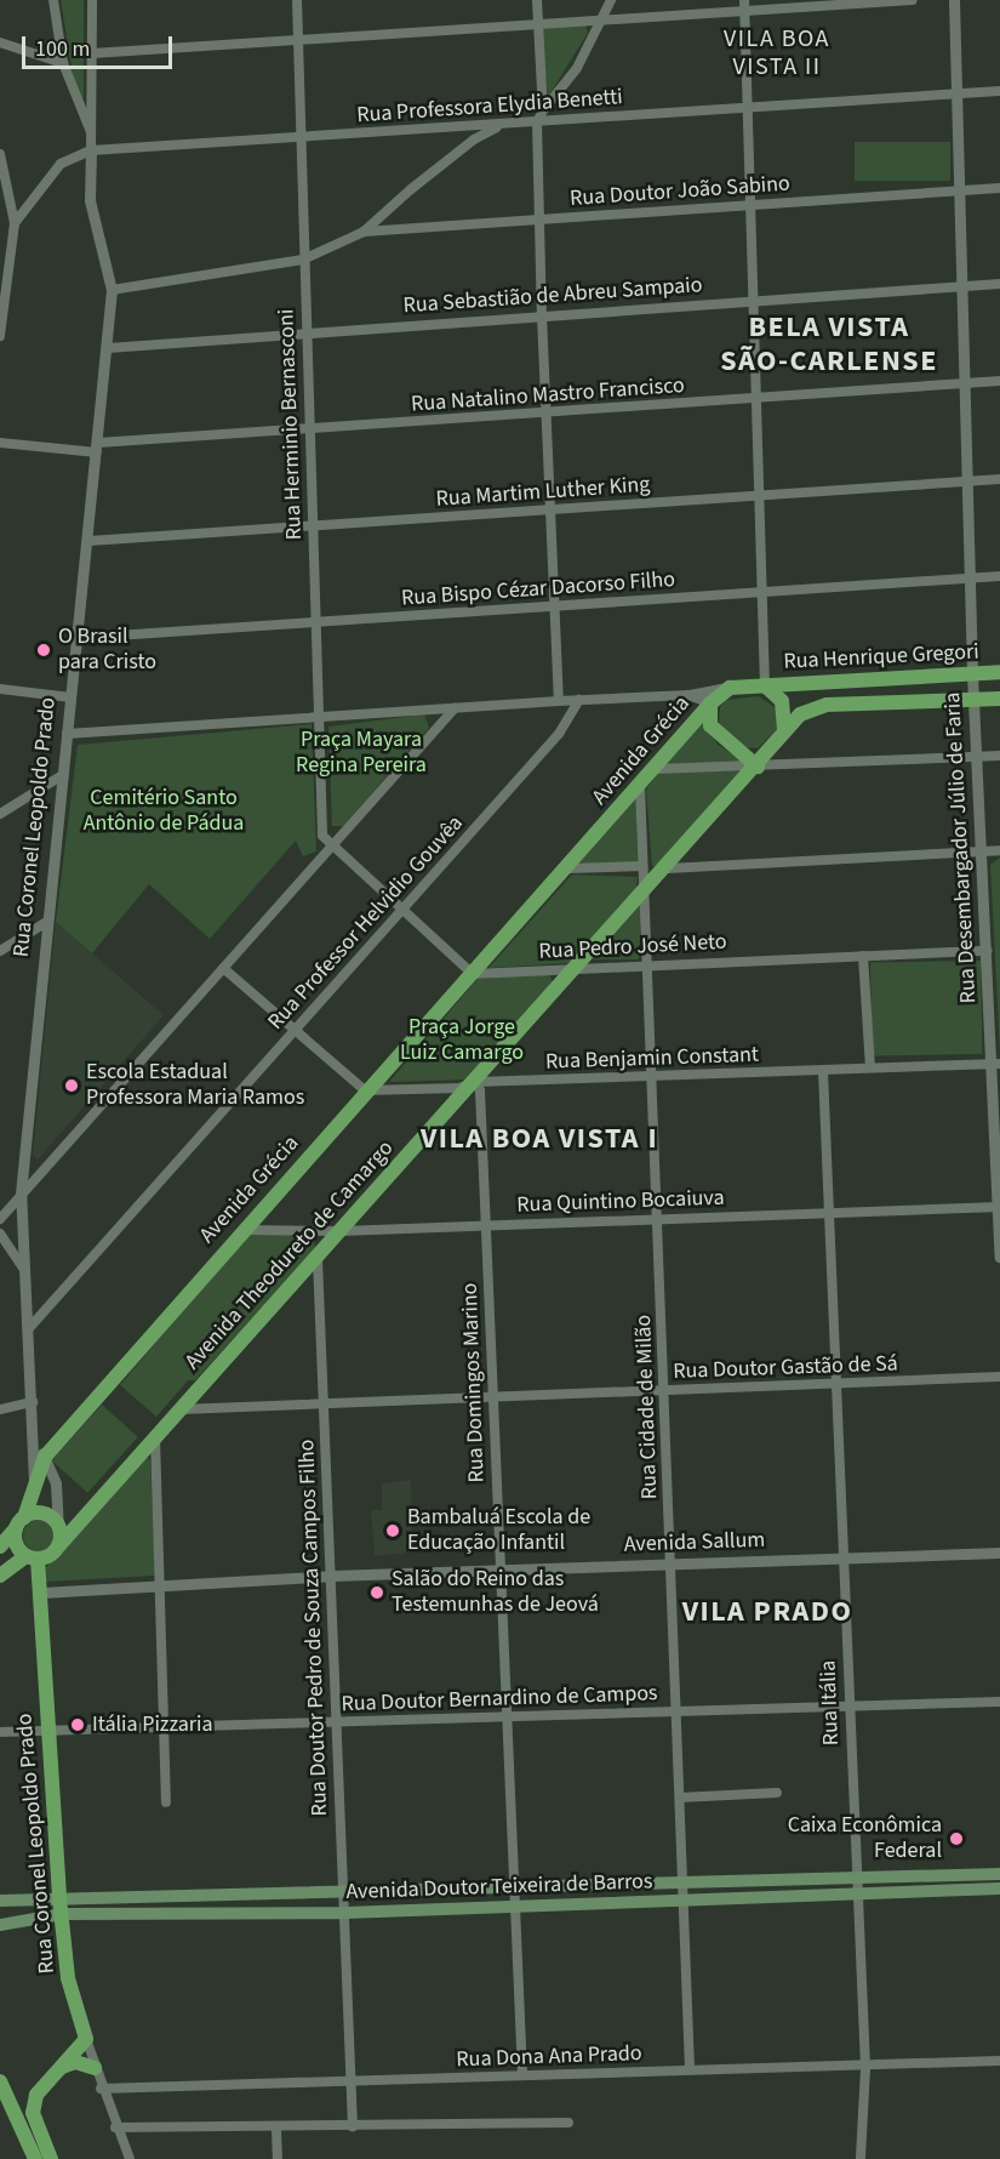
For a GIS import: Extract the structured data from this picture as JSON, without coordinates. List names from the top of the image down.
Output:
{
  "streets": {
    "main road": [
      "Rua Henrique Gregori",
      "Avenida Grécia",
      "Rua Coronel Leopoldo Prado",
      "Avenida Theodureto de Camargo",
      "Avenida Doutor Teixeira de Barros"
    ],
    "street": [
      "Rua Professora Elydia Benetti",
      "Rua Doutor João Sabino",
      "Rua Sebastião de Abreu Sampaio",
      "Rua Natalino Mastro Francisco",
      "Rua Herminio Bernasconi",
      "Rua Martim Luther King",
      "Rua Bispo Cézar Dacorso Filho",
      "Rua Desembargador Júlio de Faria",
      "Rua Professor Helvidio Gouvêa",
      "Rua Pedro José Neto",
      "Rua Benjamin Constant",
      "Rua Quintino Bocaiuva",
      "Rua Doutor Gastão de Sá",
      "Rua Domingos Marino",
      "Rua Cidade de Milão",
      "Avenida Sallum",
      "Rua Doutor Pedro de Souza Campos Filho",
      "Rua Doutor Bernardino de Campos",
      "Rua Itália",
      "Rua Dona Ana Prado"
    ]
  },
  "crossings": [
    ["Rua Professora Elydia Benetti", "Rua Herminio Bernasconi"],
    ["Rua Professora Elydia Benetti", "Rua Coronel Leopoldo Prado"],
    ["Rua Professora Elydia Benetti", "Rua Desembargador Júlio de Faria"],
    ["Rua Doutor João Sabino", "Rua Desembargador Júlio de Faria"],
    ["Rua Sebastião de Abreu Sampaio", "Rua Herminio Bernasconi"],
    ["Rua Sebastião de Abreu Sampaio", "Rua Coronel Leopoldo Prado"],
    ["Rua Sebastião de Abreu Sampaio", "Rua Desembargador Júlio de Faria"],
    ["Rua Natalino Mastro Francisco", "Rua Herminio Bernasconi"],
    ["Rua Natalino Mastro Francisco", "Rua Coronel Leopoldo Prado"],
    ["Rua Natalino Mastro Francisco", "Rua Desembargador Júlio de Faria"],
    ["Rua Herminio Bernasconi", "Rua Martim Luther King"],
    ["Rua Herminio Bernasconi", "Rua Bispo Cézar Dacorso Filho"],
    ["Rua Martim Luther King", "Rua Coronel Leopoldo Prado"],
    ["Rua Martim Luther King", "Rua Desembargador Júlio de Faria"],
    ["Rua Bispo Cézar Dacorso Filho", "Rua Coronel Leopoldo Prado"],
    ["Rua Bispo Cézar Dacorso Filho", "Rua Desembargador Júlio de Faria"],
    ["Rua Henrique Gregori", "Avenida Grécia"],
    ["Rua Henrique Gregori", "Rua Desembargador Júlio de Faria"],
    ["Rua Henrique Gregori", "Avenida Theodureto de Camargo"],
    ["Avenida Grécia", "Rua Coronel Leopoldo Prado"],
    ["Avenida Grécia", "Rua Pedro José Neto"],
    ["Avenida Grécia", "Rua Benjamin Constant"],
    ["Avenida Grécia", "Rua Quintino Bocaiuva"],
    ["Avenida Grécia", "Avenida Theodureto de Camargo"],
    ["Avenida Grécia", "Rua Cidade de Milão"],
    ["Rua Coronel Leopoldo Prado", "Rua Professor Helvidio Gouvêa"],
    ["Rua Coronel Leopoldo Prado", "Avenida Theodureto de Camargo"],
    ["Rua Coronel Leopoldo Prado", "Avenida Sallum"],
    ["Rua Coronel Leopoldo Prado", "Rua Doutor Bernardino de Campos"],
    ["Rua Coronel Leopoldo Prado", "Avenida Doutor Teixeira de Barros"],
    ["Rua Coronel Leopoldo Prado", "Rua Dona Ana Prado"],
    ["Rua Desembargador Júlio de Faria", "Rua Pedro José Neto"],
    ["Rua Desembargador Júlio de Faria", "Rua Benjamin Constant"],
    ["Rua Desembargador Júlio de Faria", "Rua Quintino Bocaiuva"],
    ["Rua Pedro José Neto", "Avenida Theodureto de Camargo"],
    ["Rua Pedro José Neto", "Rua Cidade de Milão"],
    ["Rua Benjamin Constant", "Avenida Theodureto de Camargo"],
    ["Rua Benjamin Constant", "Rua Domingos Marino"],
    ["Rua Benjamin Constant", "Rua Cidade de Milão"],
    ["Rua Benjamin Constant", "Rua Itália"],
    ["Rua Quintino Bocaiuva", "Avenida Theodureto de Camargo"],
    ["Rua Quintino Bocaiuva", "Rua Domingos Marino"],
    ["Rua Quintino Bocaiuva", "Rua Cidade de Milão"],
    ["Rua Quintino Bocaiuva", "Rua Itália"],
    ["Avenida Theodureto de Camargo", "Rua Doutor Gastão de Sá"],
    ["Avenida Theodureto de Camargo", "Rua Domingos Marino"],
    ["Avenida Theodureto de Camargo", "Rua Cidade de Milão"],
    ["Avenida Theodureto de Camargo", "Rua Doutor Pedro de Souza Campos Filho"],
    ["Rua Doutor Gastão de Sá", "Rua Domingos Marino"],
    ["Rua Doutor Gastão de Sá", "Rua Cidade de Milão"],
    ["Rua Doutor Gastão de Sá", "Rua Doutor Pedro de Souza Campos Filho"],
    ["Rua Doutor Gastão de Sá", "Rua Itália"],
    ["Rua Domingos Marino", "Avenida Sallum"],
    ["Rua Domingos Marino", "Rua Doutor Bernardino de Campos"],
    ["Rua Domingos Marino", "Avenida Doutor Teixeira de Barros"],
    ["Rua Domingos Marino", "Rua Dona Ana Prado"],
    ["Rua Cidade de Milão", "Avenida Sallum"],
    ["Rua Cidade de Milão", "Rua Doutor Bernardino de Campos"],
    ["Rua Cidade de Milão", "Avenida Doutor Teixeira de Barros"],
    ["Rua Cidade de Milão", "Rua Dona Ana Prado"],
    ["Avenida Sallum", "Rua Doutor Pedro de Souza Campos Filho"],
    ["Avenida Sallum", "Rua Itália"],
    ["Rua Doutor Pedro de Souza Campos Filho", "Rua Doutor Bernardino de Campos"],
    ["Rua Doutor Pedro de Souza Campos Filho", "Avenida Doutor Teixeira de Barros"],
    ["Rua Doutor Pedro de Souza Campos Filho", "Rua Dona Ana Prado"],
    ["Rua Doutor Bernardino de Campos", "Rua Itália"],
    ["Rua Itália", "Avenida Doutor Teixeira de Barros"],
    ["Rua Itália", "Rua Dona Ana Prado"]
  ],
  "districts": [
    "VILA BOA VISTA II",
    "BELA VISTA SÃO-CARLENSE",
    "VILA BOA VISTA I",
    "VILA PRADO"
  ],
  "parks": ["Praça Mayara Regina Pereira", "Cemitério Santo Antônio de Pádua", "Praça Jorge Luiz Camargo"],
  "places": [
    "O Brasil para Cristo",
    "Escola Estadual Professora Maria Ramos",
    "Bambaluá Escola de Educação Infantil",
    "Salão do Reino das Testemunhas de Jeová",
    "Itália Pizzaria",
    "Caixa Econômica Federal"
  ],
  "scale_bar": "100 m"
}
